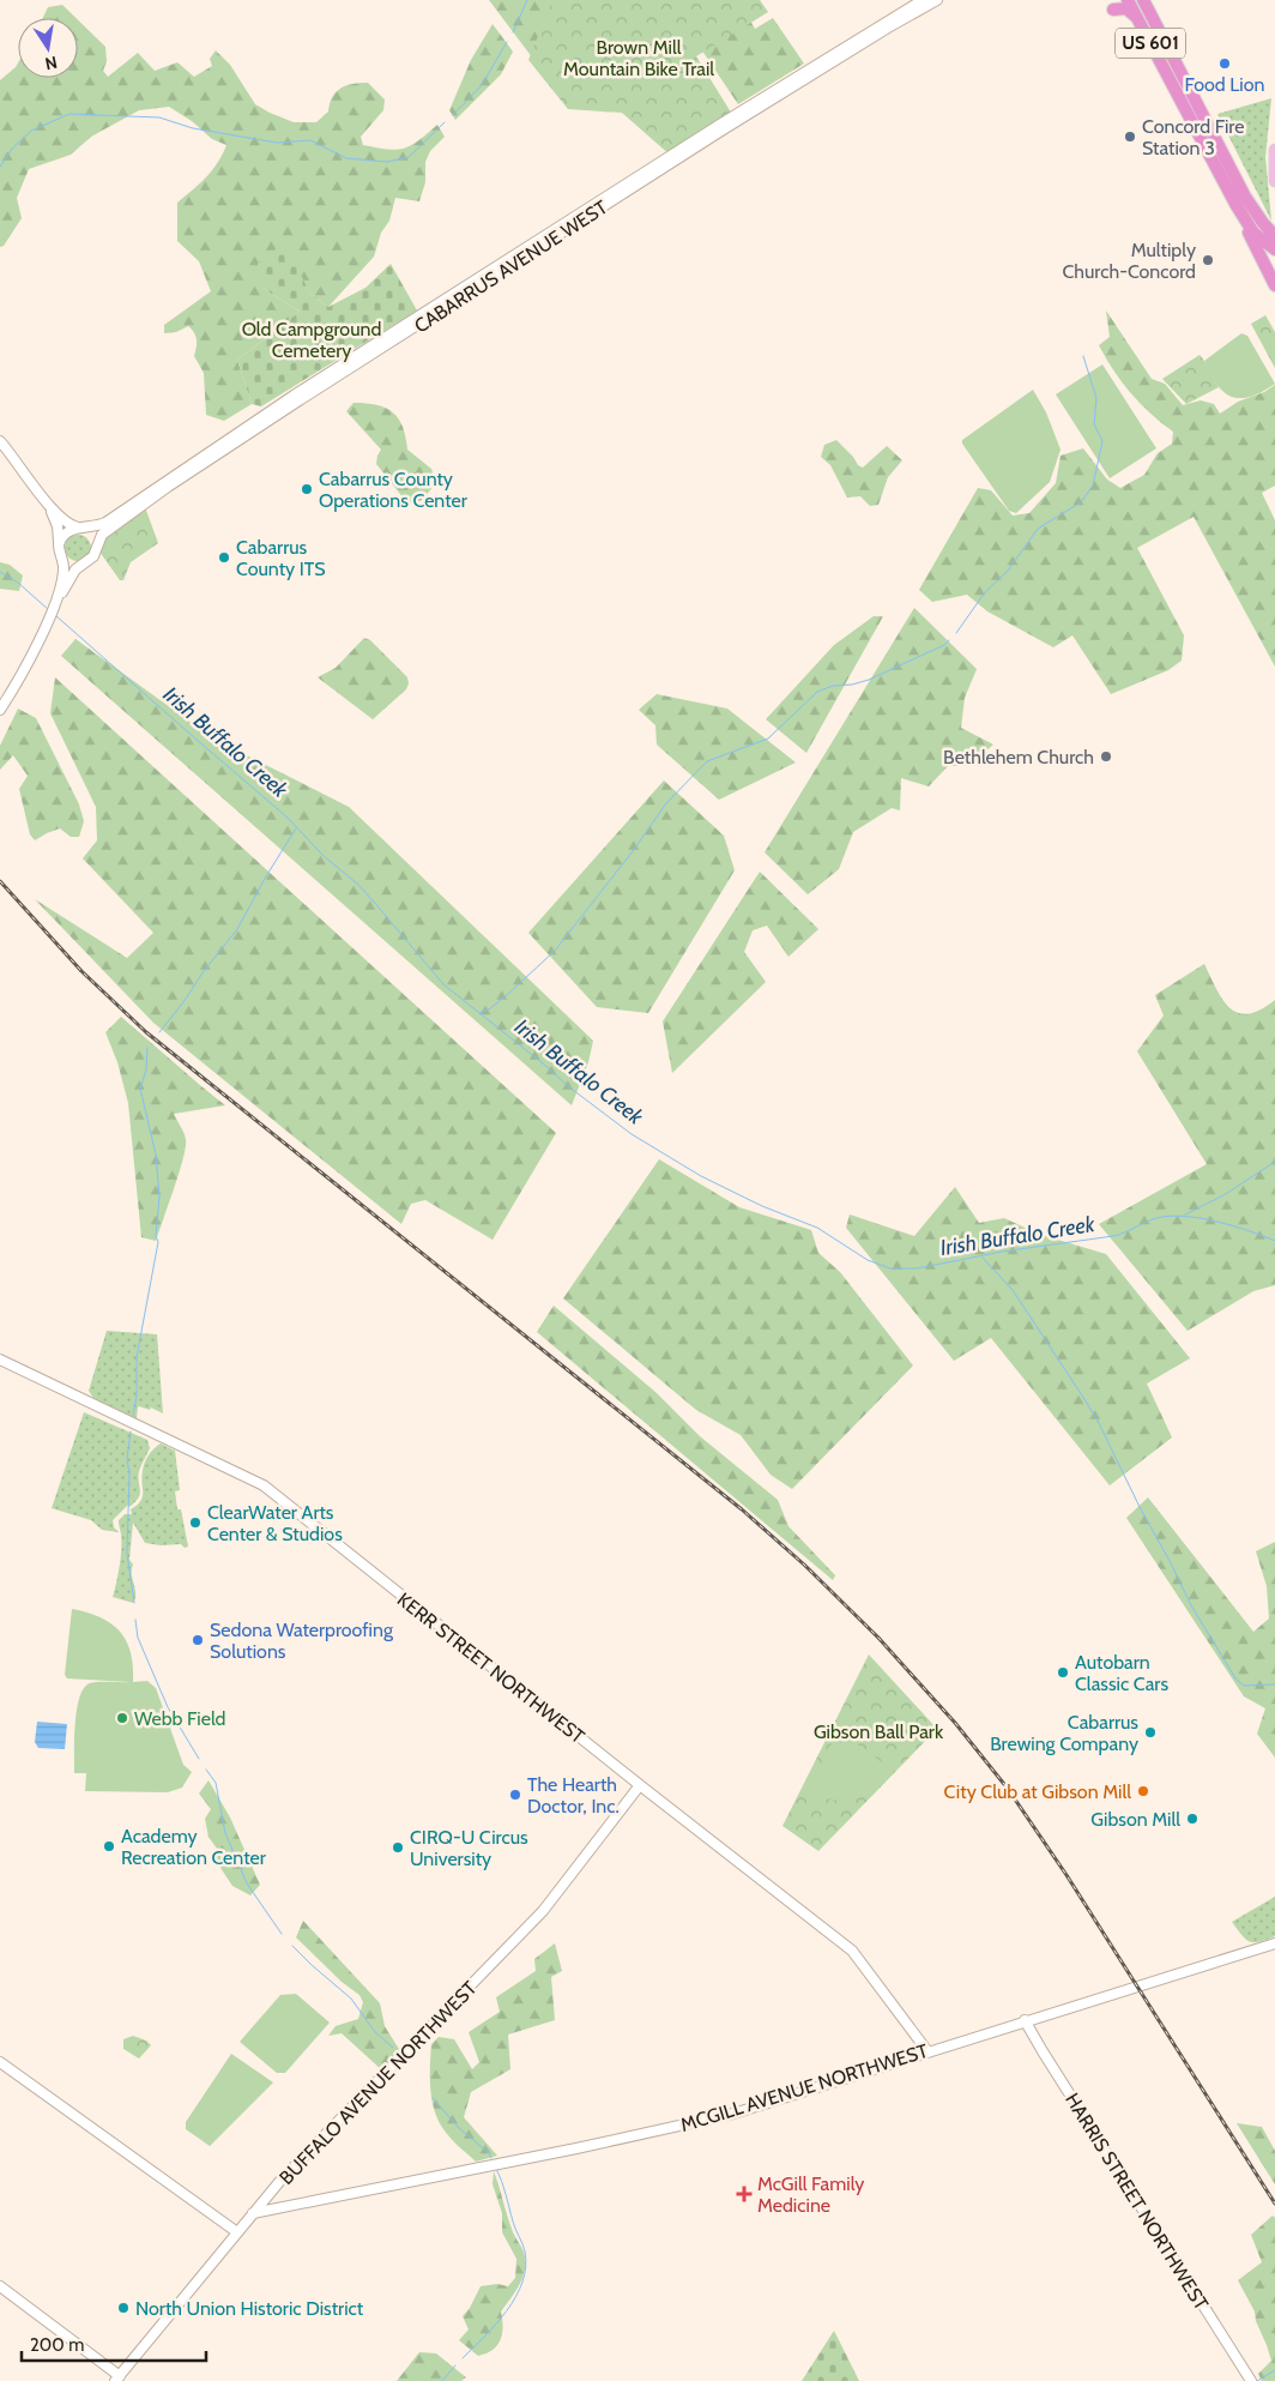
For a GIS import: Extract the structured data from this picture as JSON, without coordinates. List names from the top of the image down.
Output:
{
  "streets": {
    "highway": ["US 601"],
    "street": [
      "CABARRUS AVENUE WEST",
      "KERR STREET NORTHWEST",
      "BUFFALO AVENUE NORTHWEST",
      "MCGILL AVENUE NORTHWEST",
      "HARRIS STREET NORTHWEST"
    ]
  },
  "crossings": [
    ["KERR STREET NORTHWEST", "BUFFALO AVENUE NORTHWEST"],
    ["KERR STREET NORTHWEST", "MCGILL AVENUE NORTHWEST"],
    ["BUFFALO AVENUE NORTHWEST", "MCGILL AVENUE NORTHWEST"],
    ["MCGILL AVENUE NORTHWEST", "HARRIS STREET NORTHWEST"]
  ],
  "water": ["Irish Buffalo Creek"],
  "parks": ["Brown Mill Mountain Bike Trail", "Old Campground Cemetery", "Gibson Ball Park"],
  "places": {
    "other": [
      "Food Lion",
      "Concord Fire Station 3",
      "Multiply Church-Concord",
      "Cabarrus County Operations Center",
      "Cabarrus County ITS",
      "Bethlehem Church",
      "ClearWater Arts Center & Studios",
      "Sedona Waterproofing Solutions",
      "Autobarn Classic Cars",
      "Webb Field",
      "Cabarrus Brewing Company",
      "City Club at Gibson Mill",
      "The Hearth Doctor, Inc.",
      "Gibson Mill",
      "Academy Recreation Center",
      "CIRQ-U Circus University",
      "North Union Historic District"
    ],
    "health": ["McGill Family Medicine"]
  },
  "scale_bar": "200 m",
  "north": "bottom"
}
